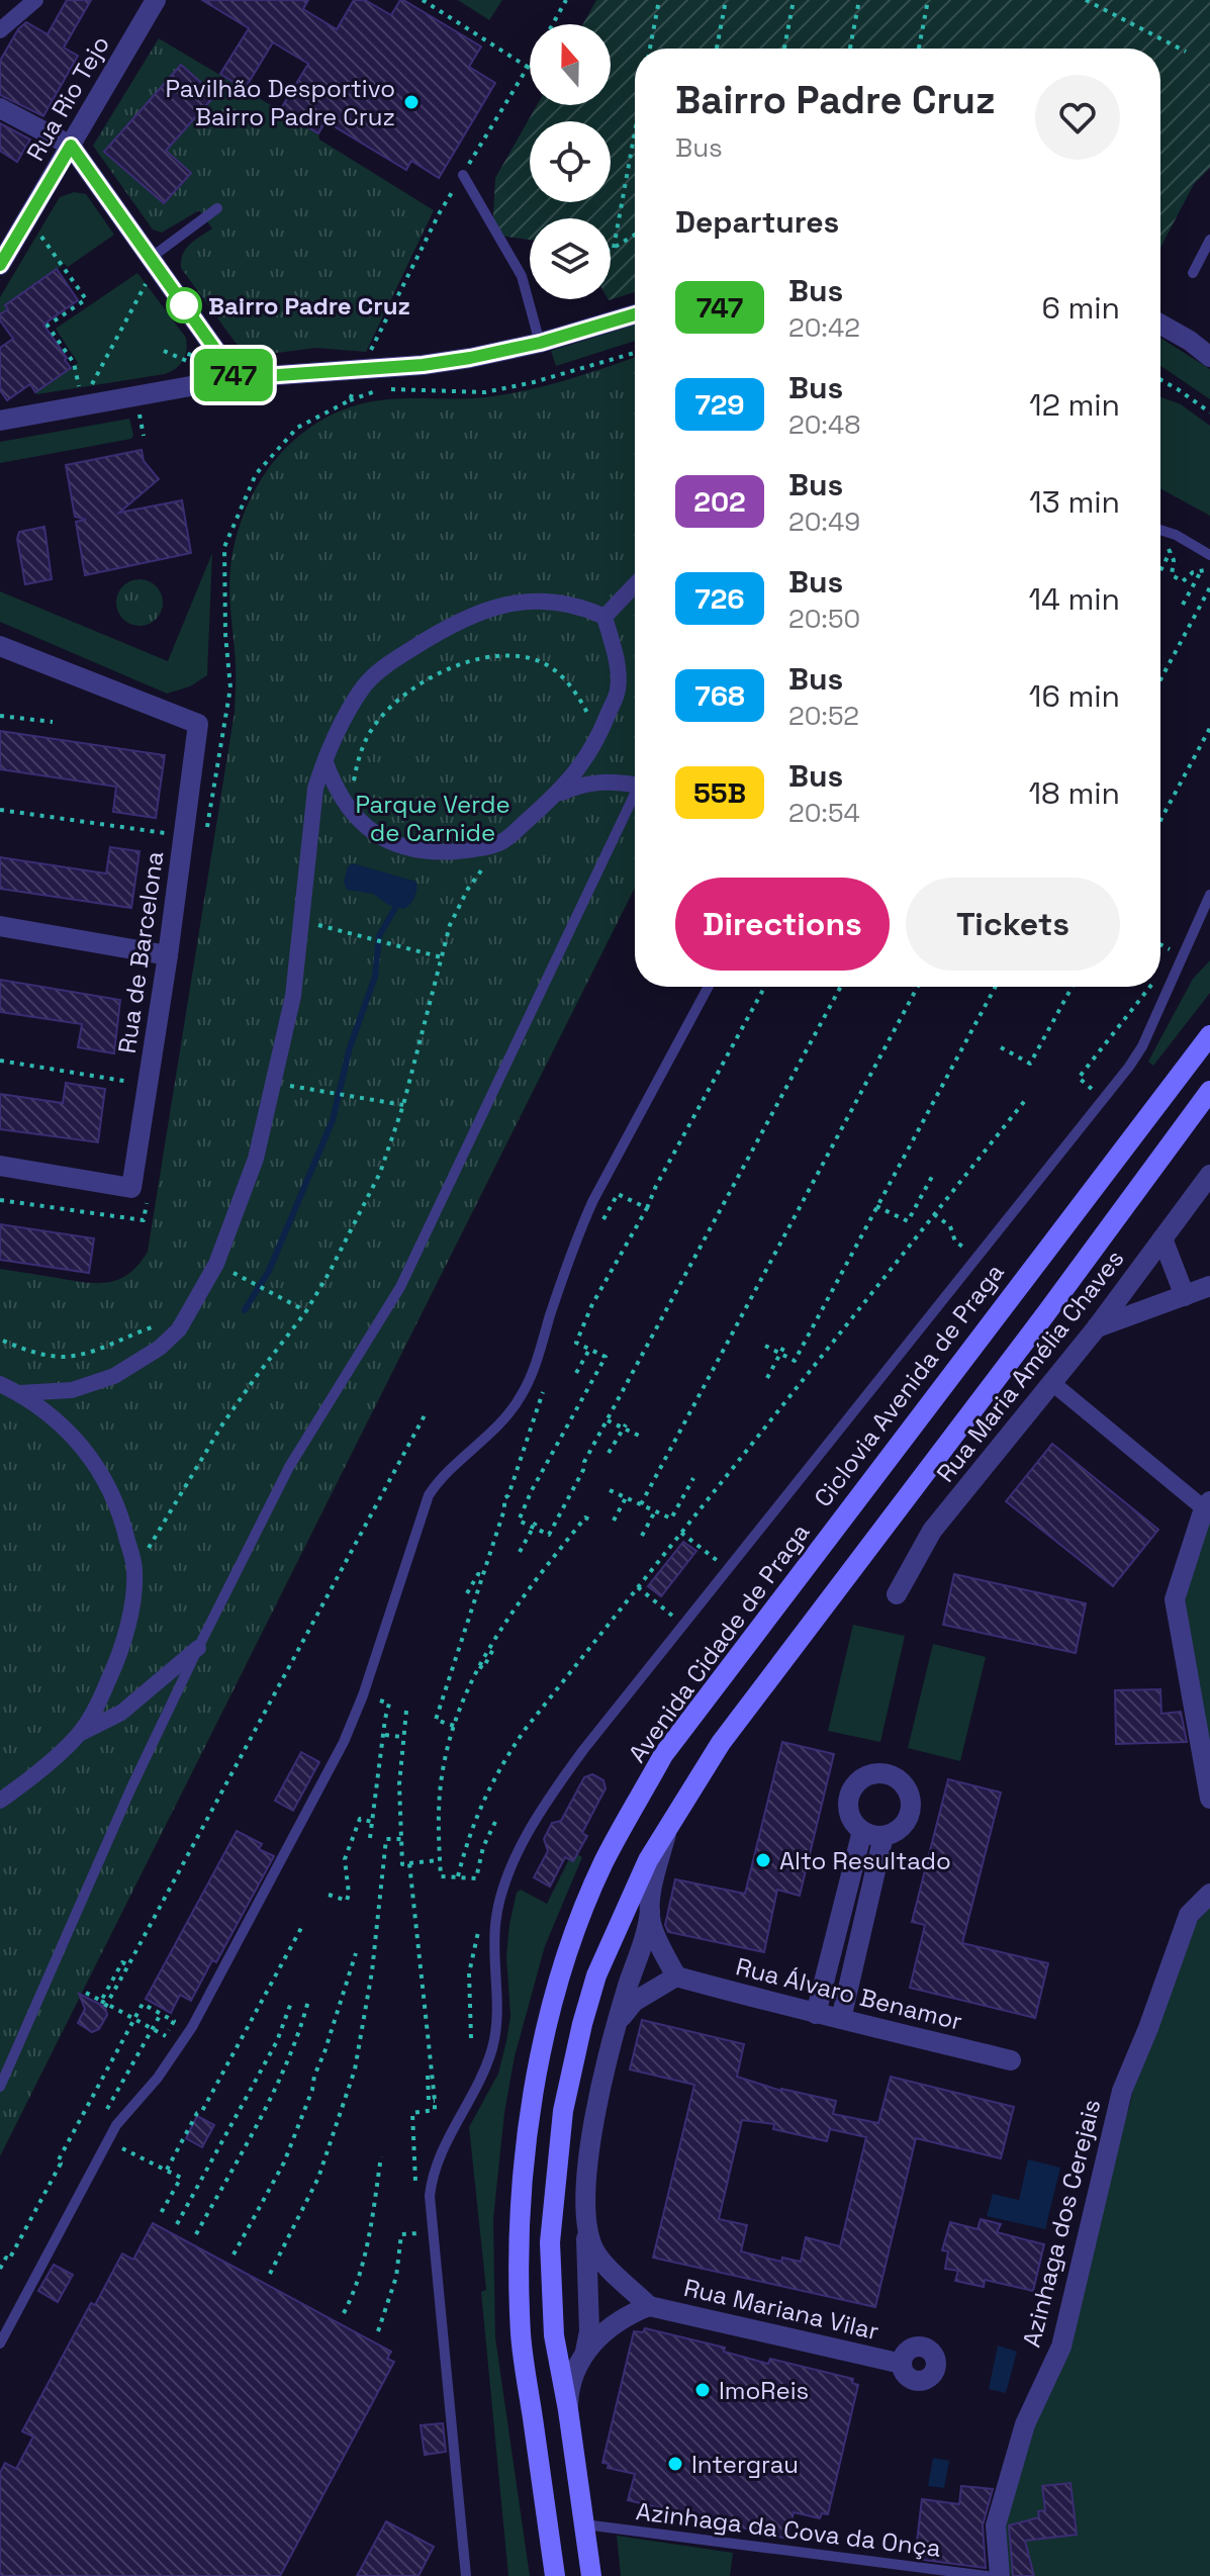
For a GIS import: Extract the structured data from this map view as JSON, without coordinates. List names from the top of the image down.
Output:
{
  "streets": {
    "main road": ["Avenida Cidade de Praga"],
    "street": [
      "Rua Rio Tejo",
      "Rua de Barcelona",
      "Rua Maria Amélia Chaves",
      "Rua Álvaro Benamor",
      "Azinhaga dos Cerejais",
      "Rua Mariana Vilar"
    ],
    "lane": ["Azinhaga da Cova da Onça"]
  },
  "parks": ["Parque Verde de Carnide"],
  "places": [
    "Pavilhão Desportivo Bairro Padre Cruz",
    "Bairro Padre Cruz",
    "Alto Resultado",
    "ImoReis",
    "Intergrau"
  ],
  "lines": ["bus line 747"],
  "north": "top",
  "page": {
    "on_map": "747",
    "heading": [
      ["Bairro Padre Cruz", "Bus"],
      "Departures"
    ],
    "list": [
      {
        "mark": "747",
        "name": "Bus",
        "note": "20:42",
        "value": "6 min"
      },
      {
        "mark": "729",
        "name": "Bus",
        "note": "20:48",
        "value": "12 min"
      },
      {
        "mark": "202",
        "name": "Bus",
        "note": "20:49",
        "value": "13 min"
      },
      {
        "mark": "726",
        "name": "Bus",
        "note": "20:50",
        "value": "14 min"
      },
      {
        "mark": "768",
        "name": "Bus",
        "note": "20:52",
        "value": "16 min"
      },
      {
        "mark": "55B",
        "name": "Bus",
        "note": "20:54",
        "value": "18 min"
      }
    ],
    "buttons": ["Directions", "Tickets"]
  }
}
